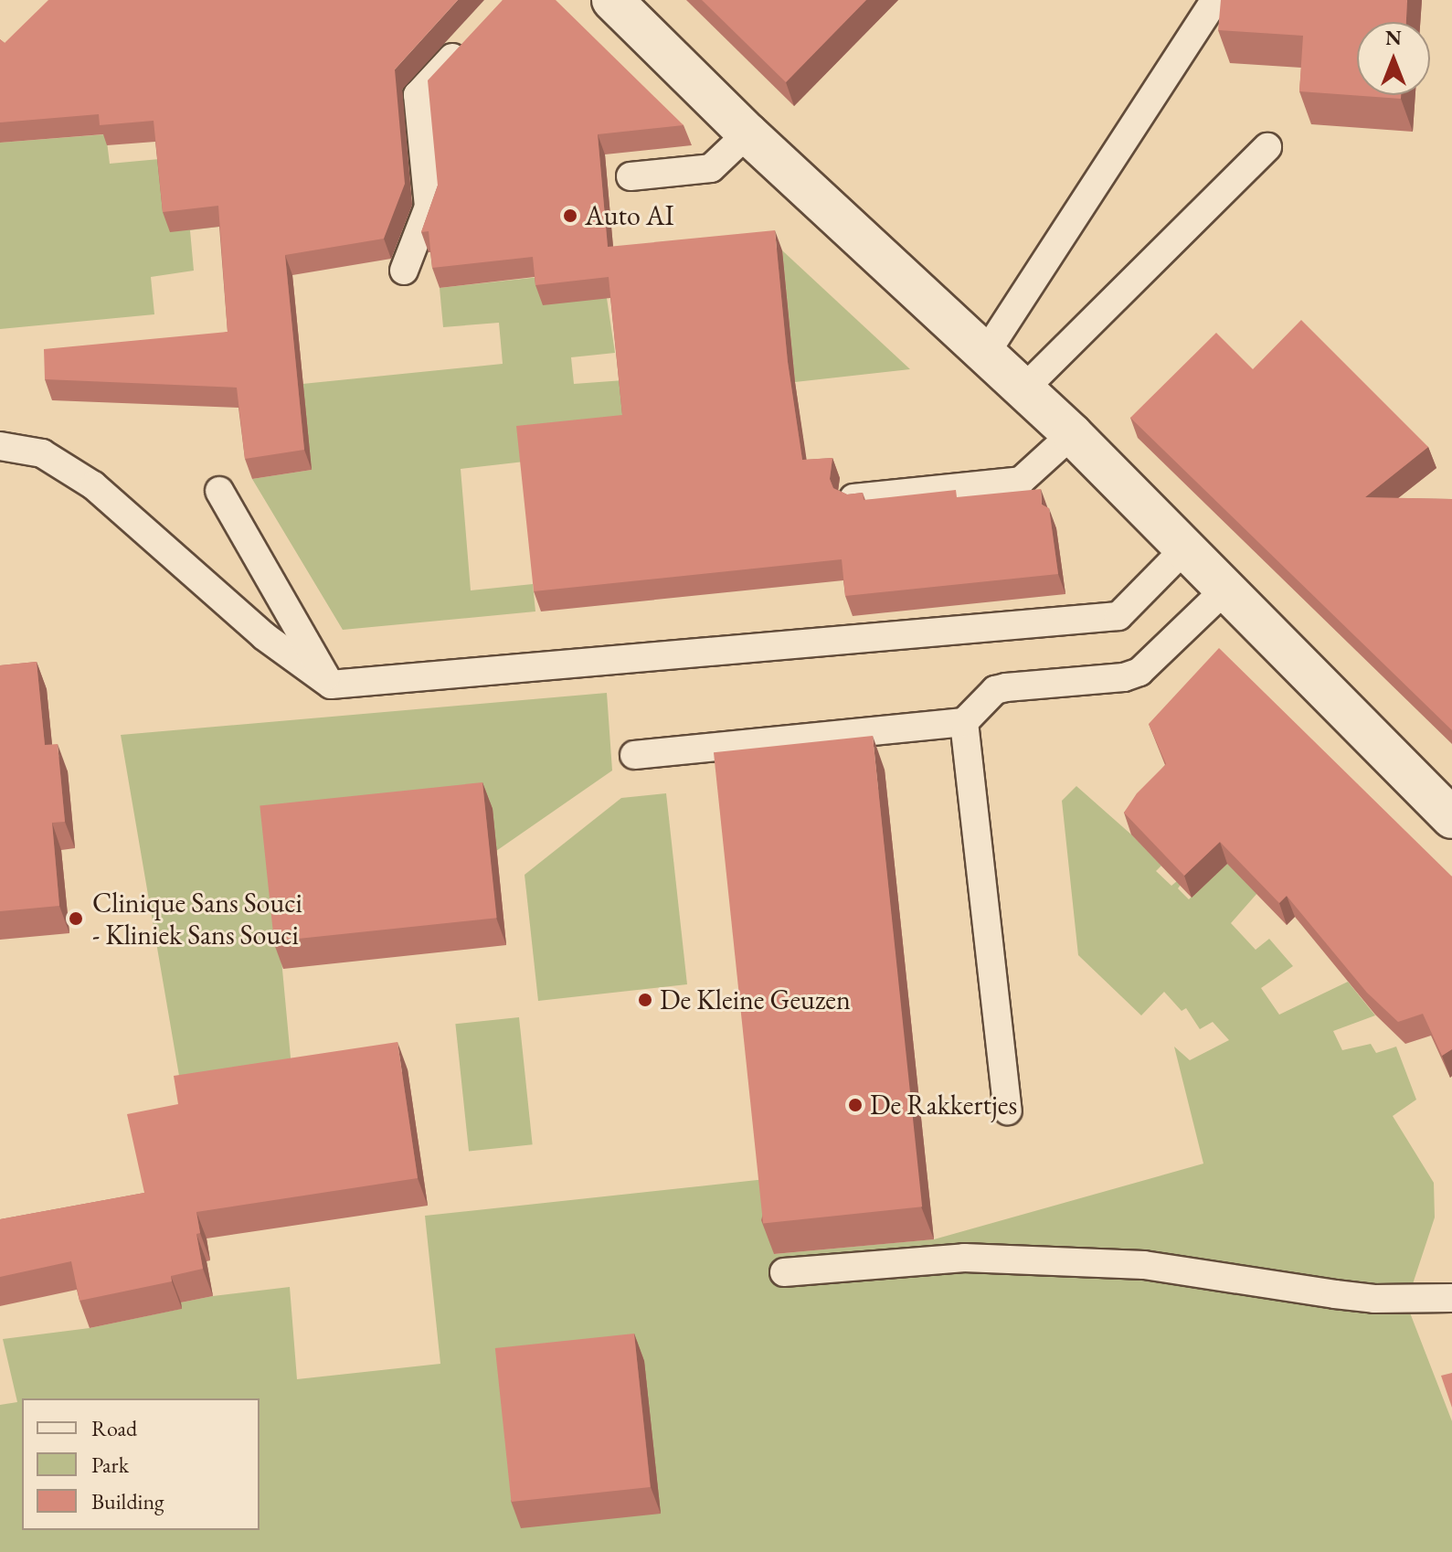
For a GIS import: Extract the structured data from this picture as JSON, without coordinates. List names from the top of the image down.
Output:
{
  "places": [
    "Auto AI",
    "Clinique Sans Souci - Kliniek Sans Souci",
    "De Kleine Geuzen",
    "De Rakkertjes"
  ],
  "legend": ["Road", "Park", "Building"],
  "north": "top"
}
